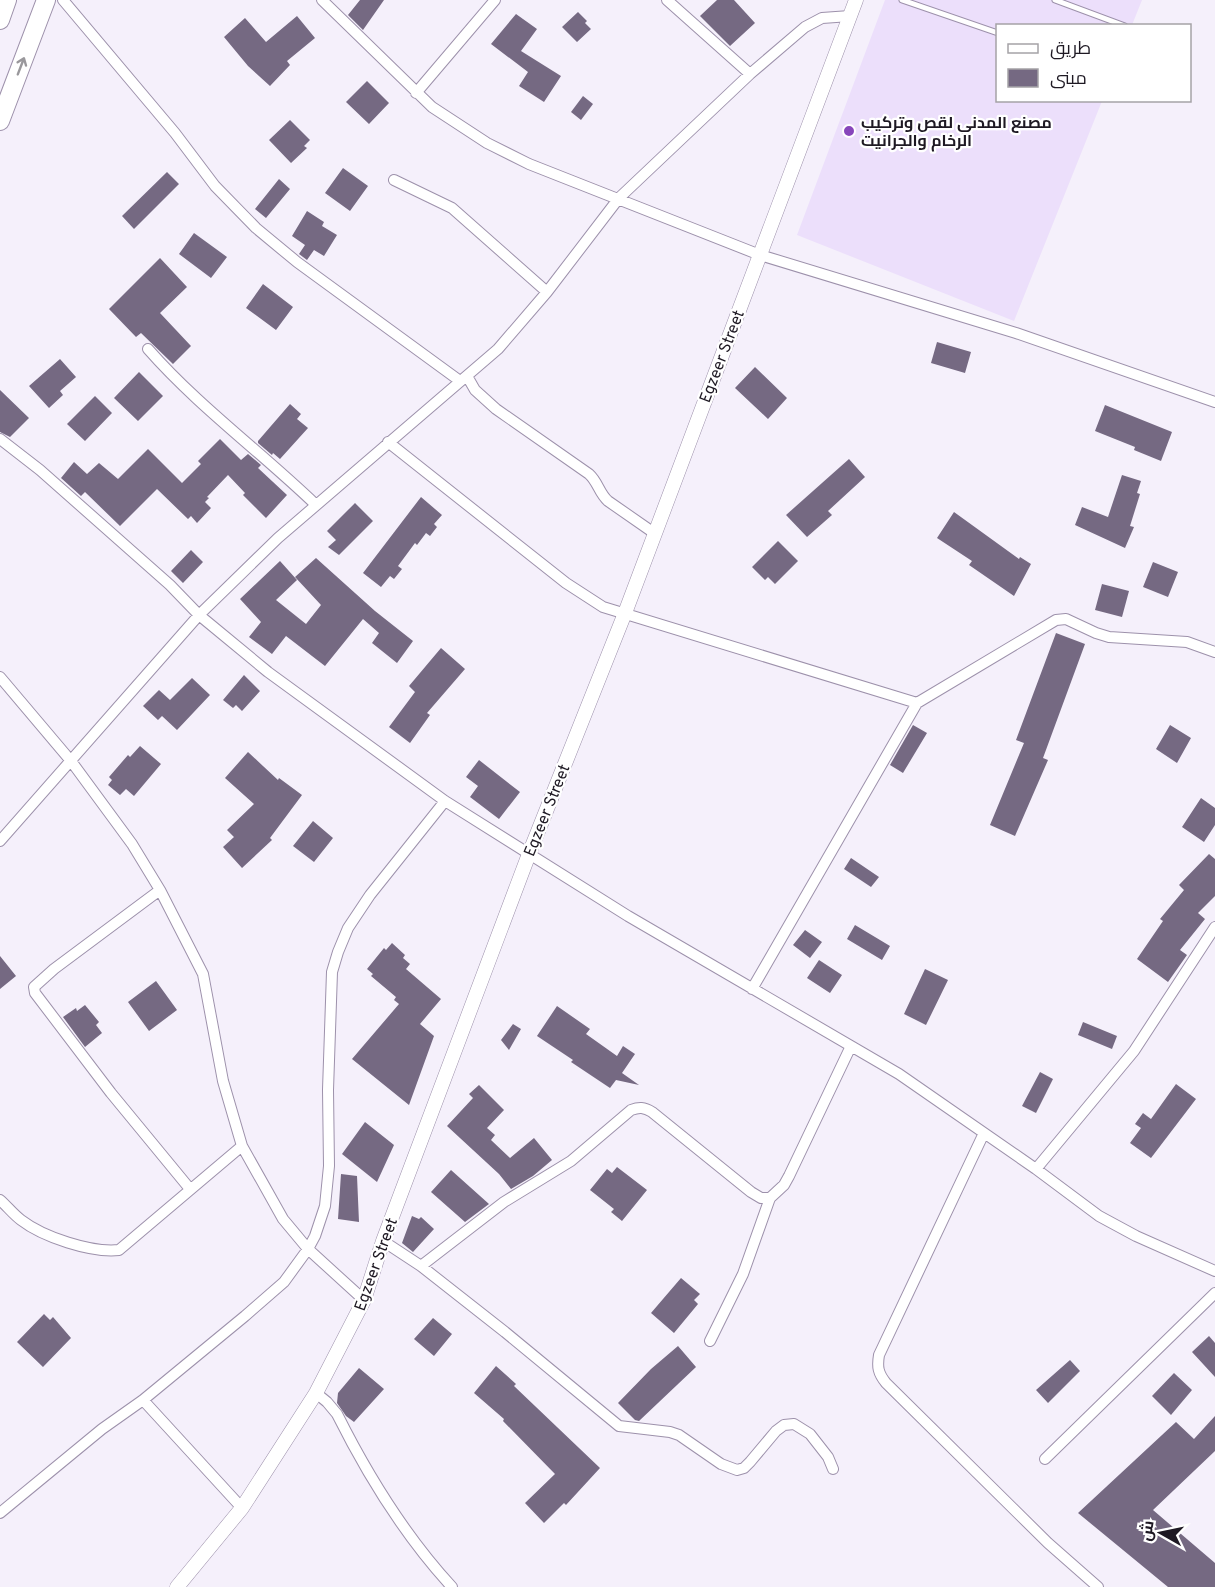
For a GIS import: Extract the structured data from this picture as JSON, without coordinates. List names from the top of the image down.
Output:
{
  "streets": {
    "street": ["Egzeer Street"]
  },
  "places": ["مصنع المدني لقص وتركيب الرخام والجرانيت"],
  "legend": ["طريق", "مبنى"],
  "north": "left"
}
